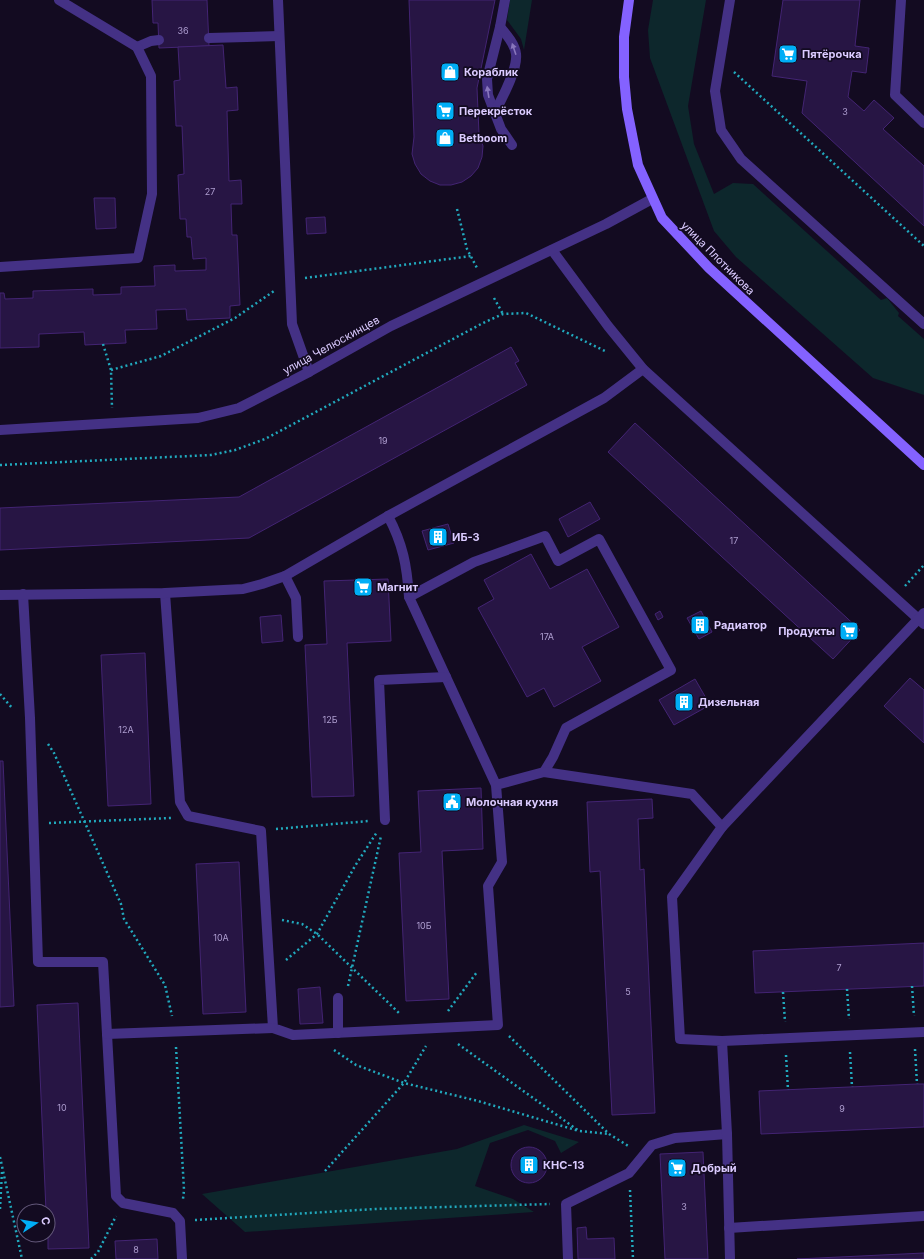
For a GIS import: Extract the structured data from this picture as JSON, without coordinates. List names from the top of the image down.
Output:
{
  "streets": {
    "main road": ["улица Плотникова"],
    "street": ["улица Челюскинцев"]
  },
  "crossings": [
    ["улица Плотникова", "улица Челюскинцев"]
  ],
  "places": {
    "supermarket": [
      "Пятёрочка",
      "Перекрёсток",
      "Магнит",
      "Продукты",
      "Добрый"
    ],
    "shop": ["Кораблик", "Betboom"],
    "building": [
      "ИБ-3",
      "Радиатор",
      "Дизельная",
      "КНС-13"
    ],
    "public building": ["Молочная кухня"]
  },
  "house_numbers": [
    "36",
    "3",
    "27",
    "19",
    "17",
    "17А",
    "12Б",
    "12А",
    "10Б",
    "10А",
    "7",
    "5",
    "10",
    "9",
    "3",
    "8"
  ],
  "north": "right"
}
